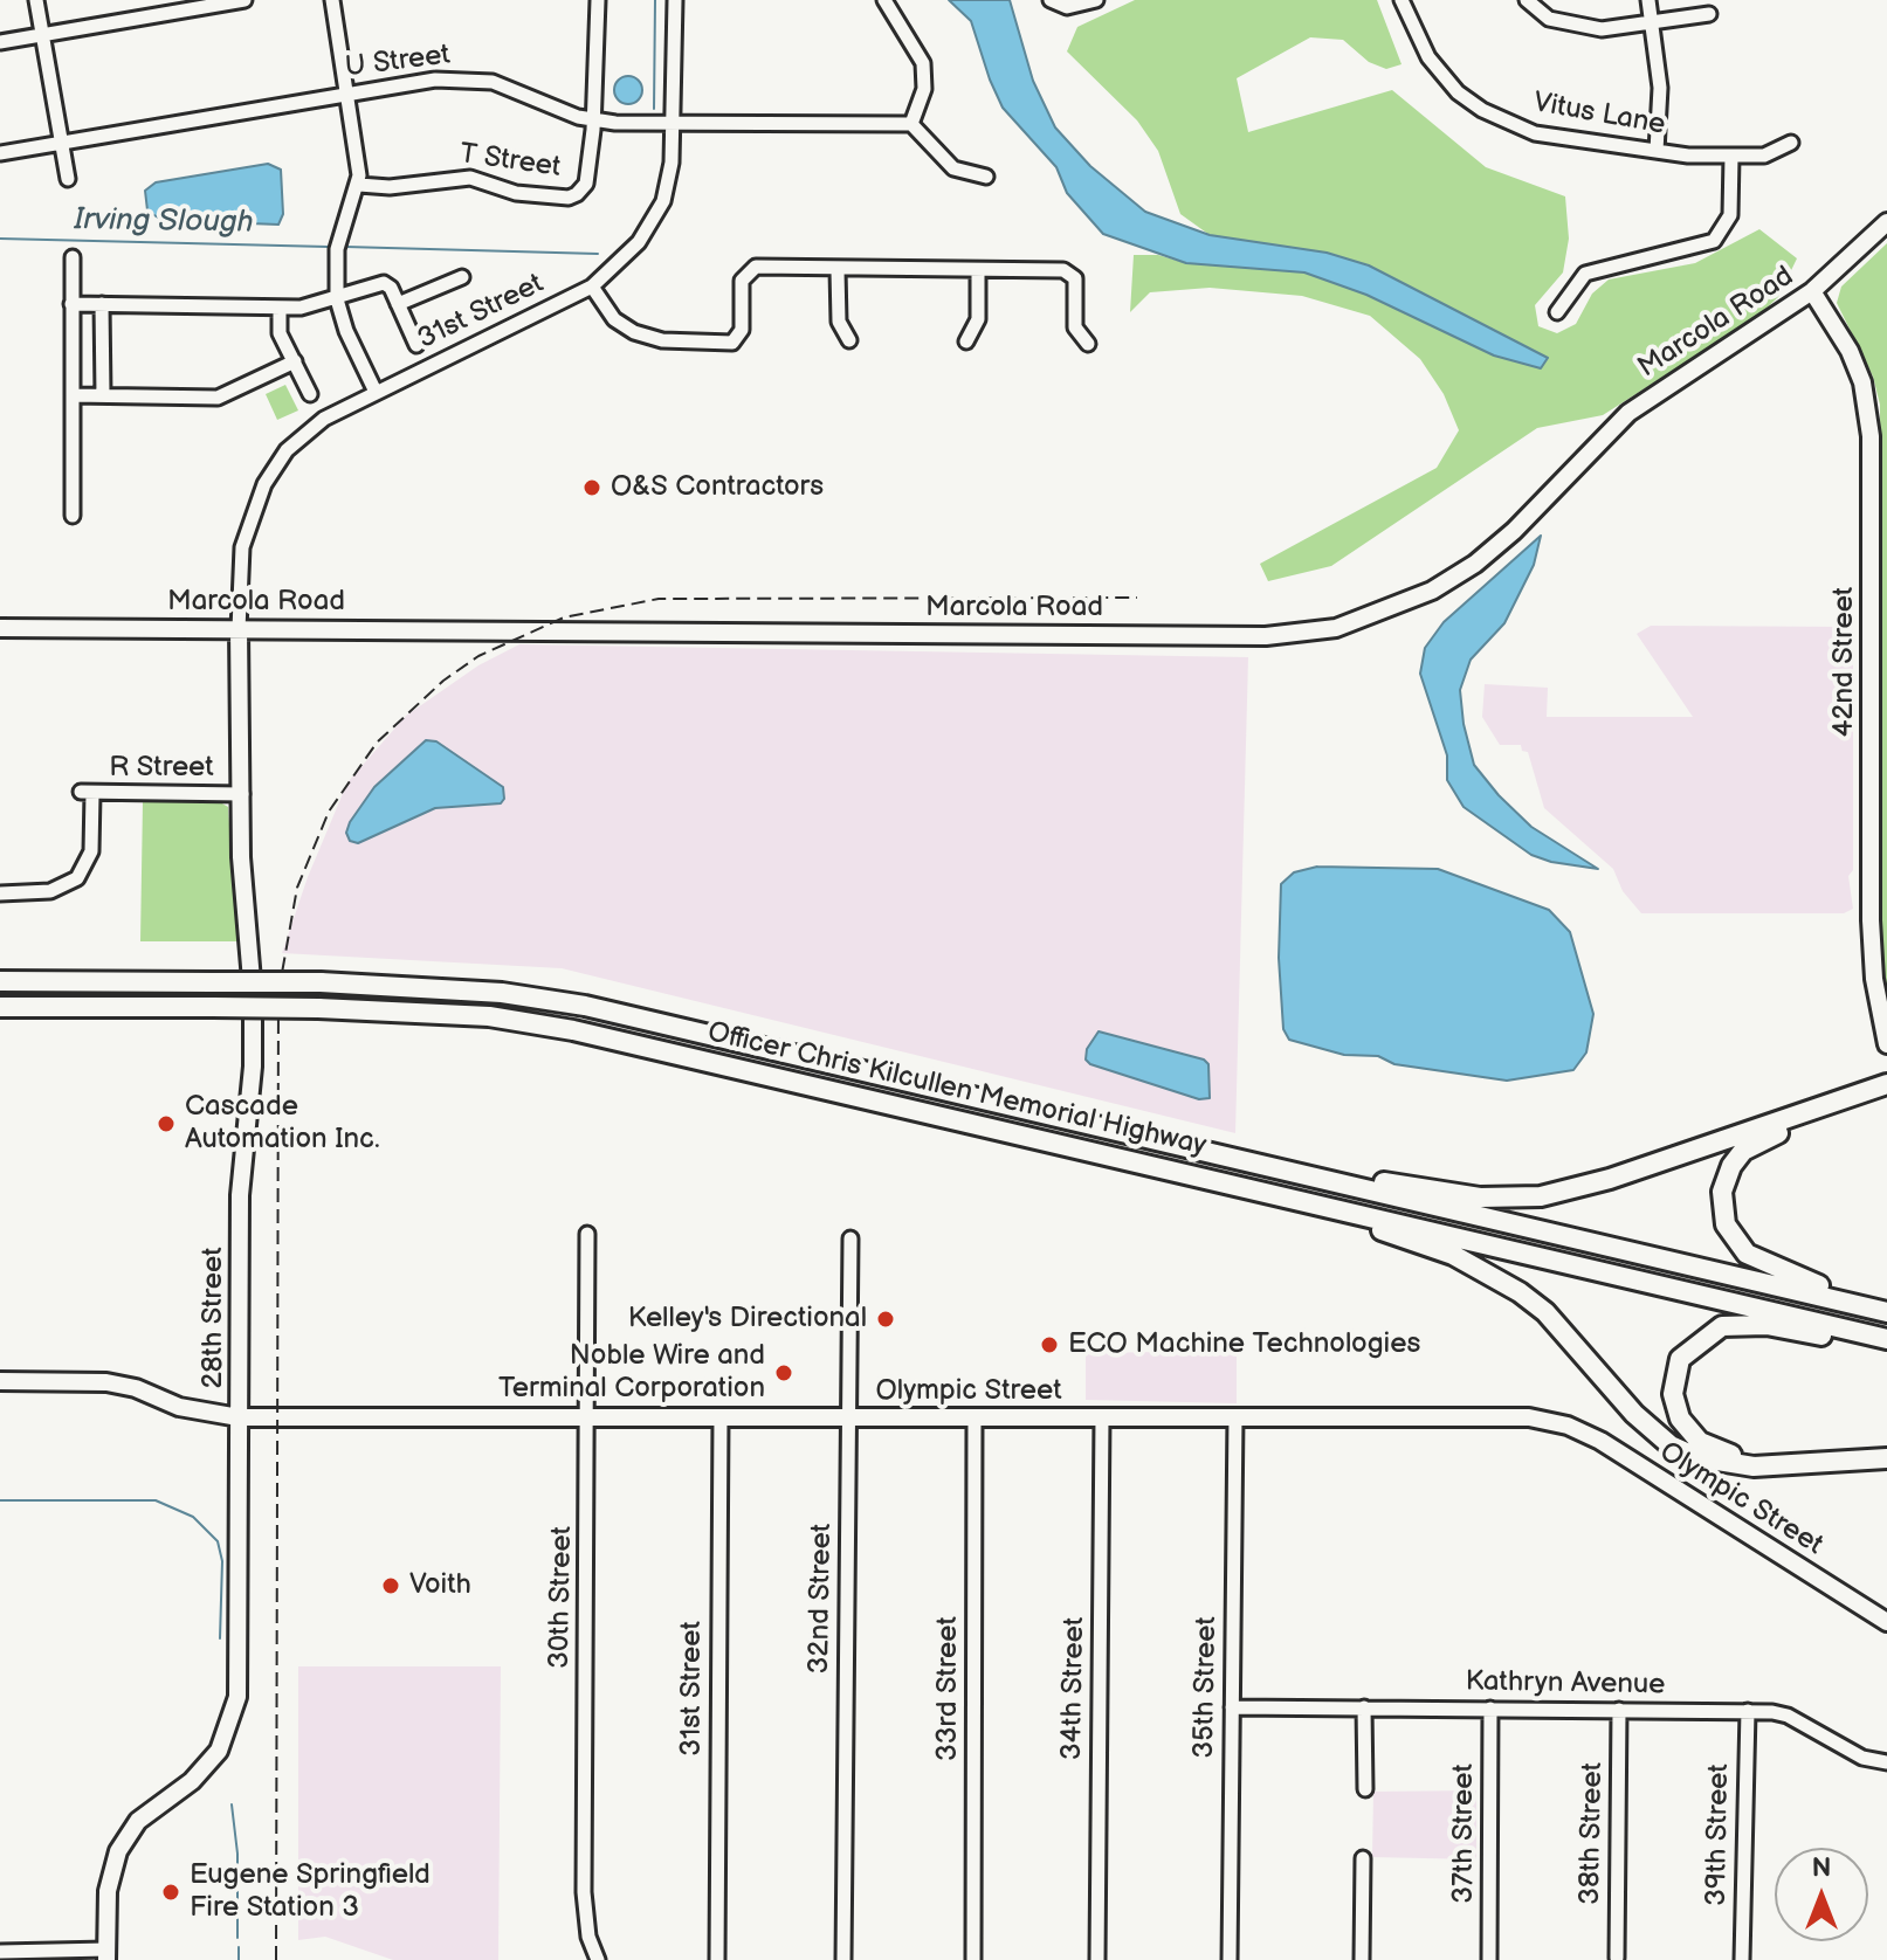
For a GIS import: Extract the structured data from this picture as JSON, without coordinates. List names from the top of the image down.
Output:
{
  "streets": {
    "highway": ["Officer Chris Kilcullen Memorial Highway"],
    "main road": [
      "Marcola Road",
      "42nd Street",
      "28th Street",
      "Olympic Street"
    ],
    "street": [
      "U Street",
      "Vitus Lane",
      "T Street",
      "31st Street",
      "R Street",
      "30th Street",
      "32nd Street",
      "Kathryn Avenue",
      "35th Street",
      "33rd Street",
      "34th Street",
      "37th Street",
      "38th Street",
      "39th Street"
    ]
  },
  "crossings": [
    ["U Street", "T Street"],
    ["U Street", "31st Street"],
    ["31st Street", "Marcola Road"],
    ["31st Street", "28th Street"],
    ["31st Street", "Olympic Street"],
    ["Marcola Road", "42nd Street"],
    ["Marcola Road", "28th Street"],
    ["R Street", "28th Street"],
    ["28th Street", "Olympic Street"],
    ["Olympic Street", "30th Street"],
    ["Olympic Street", "32nd Street"],
    ["Olympic Street", "35th Street"],
    ["Olympic Street", "33rd Street"],
    ["Olympic Street", "34th Street"],
    ["Kathryn Avenue", "35th Street"],
    ["Kathryn Avenue", "37th Street"],
    ["Kathryn Avenue", "38th Street"],
    ["Kathryn Avenue", "39th Street"]
  ],
  "water": ["Irving Slough"],
  "places": [
    "O&S Contractors",
    "Cascade Automation Inc.",
    "Kelley's Directional",
    "ECO Machine Technologies",
    "Noble Wire and Terminal Corporation",
    "Voith",
    "Eugene Springfield Fire Station 3"
  ],
  "north": "top"
}
